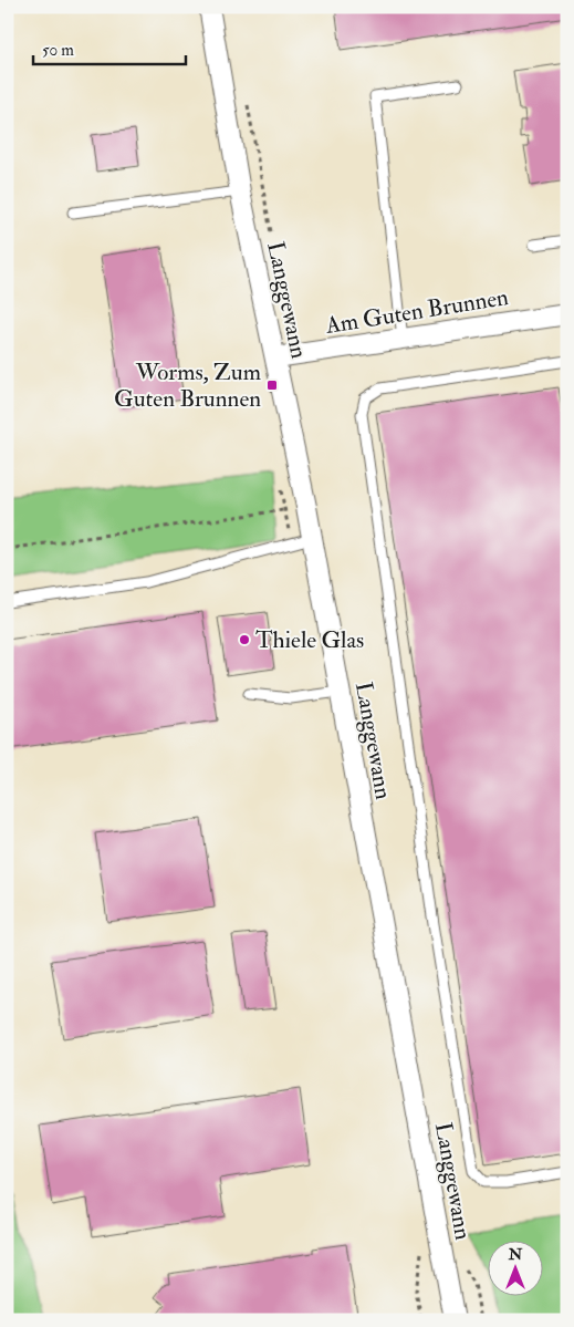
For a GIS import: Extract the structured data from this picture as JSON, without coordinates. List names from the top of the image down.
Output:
{
  "streets": {
    "street": ["Langgewann", "Am Guten Brunnen"]
  },
  "crossings": [
    ["Langgewann", "Am Guten Brunnen"]
  ],
  "places": {
    "transit": ["Worms, Zum Guten Brunnen"],
    "other": ["Thiele Glas"]
  },
  "scale_bar": "50 m",
  "north": "top"
}
